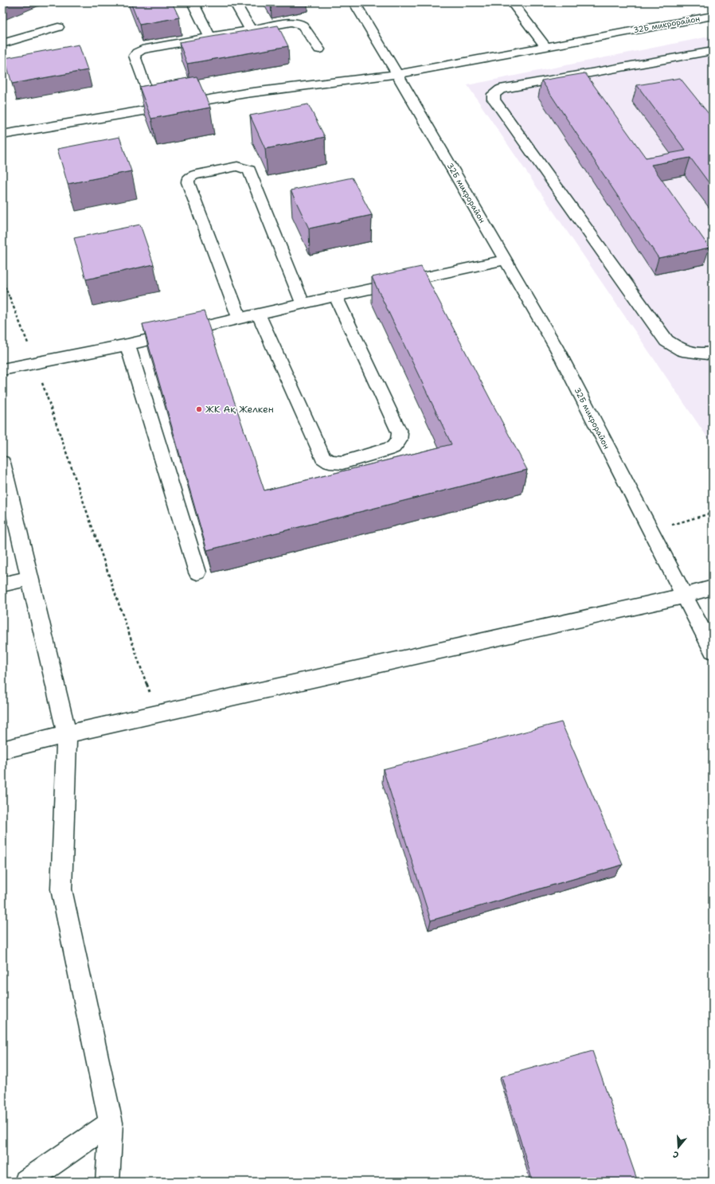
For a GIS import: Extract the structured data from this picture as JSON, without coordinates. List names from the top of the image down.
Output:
{
  "streets": {
    "street": ["32Б микрорайон"]
  },
  "places": ["ЖК Ақ Желкен"],
  "north": "bottom"
}
